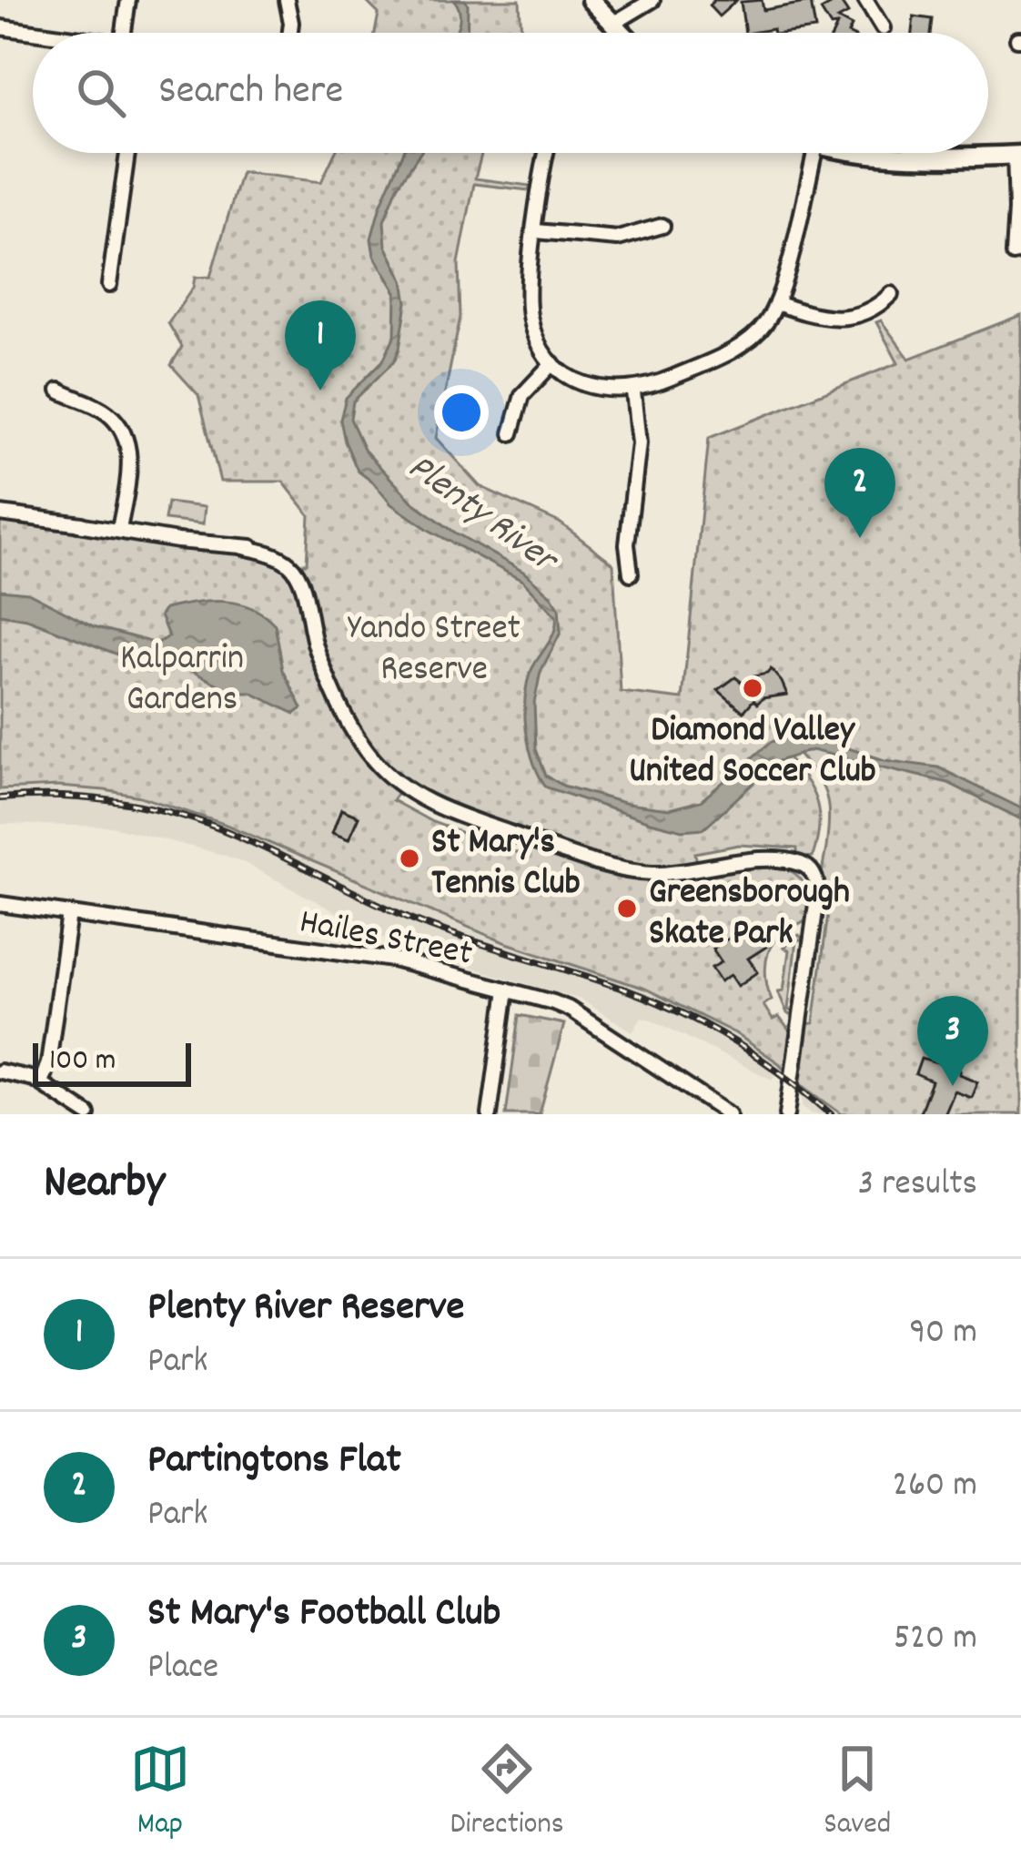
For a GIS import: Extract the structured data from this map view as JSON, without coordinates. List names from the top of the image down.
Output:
{
  "streets": {
    "street": ["Hailes Street"]
  },
  "water": ["Plenty River"],
  "parks": ["Yando Street Reserve", "Kalparrin Gardens"],
  "places": ["Diamond Valley United Soccer Club", "St Mary's Tennis Club", "Greensborough Skate Park"],
  "scale_bar": "100 m",
  "page": {
    "search": "Search here",
    "pins": ["1", "2", "3"],
    "scale": "100 m",
    "heading": ["Nearby", "3 results"],
    "list": [
      {
        "mark": "1",
        "name": "Plenty River Reserve",
        "note": "Park",
        "value": "90 m"
      },
      {
        "mark": "2",
        "name": "Partingtons Flat",
        "note": "Park",
        "value": "260 m"
      },
      {
        "mark": "3",
        "name": "St Mary's Football Club",
        "note": "Place",
        "value": "520 m"
      }
    ],
    "nav": ["Map", "Directions", "Saved"]
  }
}
